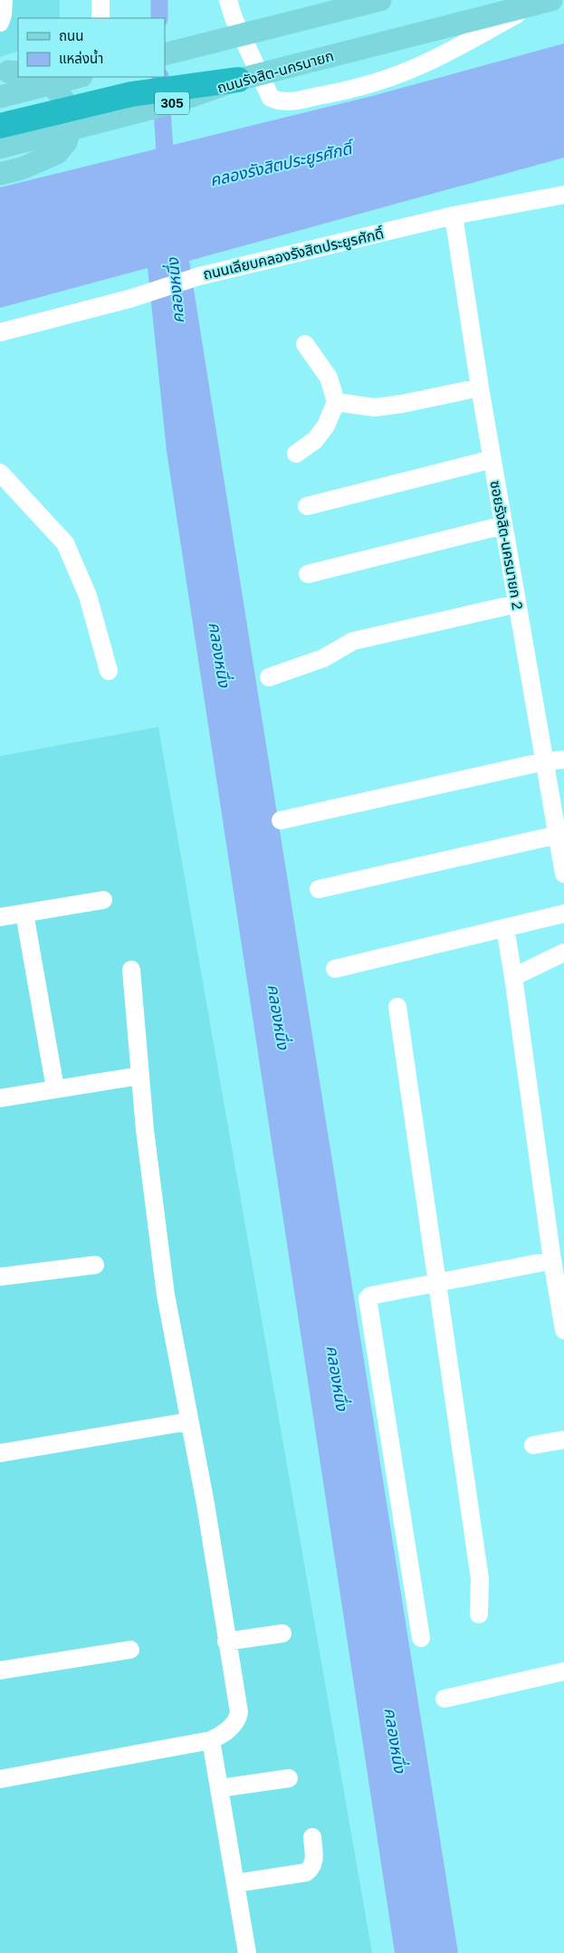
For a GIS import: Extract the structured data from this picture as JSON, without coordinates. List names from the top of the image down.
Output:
{
  "streets": {
    "main road": ["ถนนรังสิต-นครนายก", "305"],
    "street": ["ถนนเลียบคลองรังสิตประยูรศักดิ์", "ซอยรังสิต-นครนายก 2"]
  },
  "crossings": [
    ["ถนนเลียบคลองรังสิตประยูรศักดิ์", "ซอยรังสิต-นครนายก 2"]
  ],
  "water": ["คลองรังสิตประยูรศักดิ์", "คลองหนึ่ง"],
  "legend": ["ถนน", "แหล่งน้ำ"]
}
